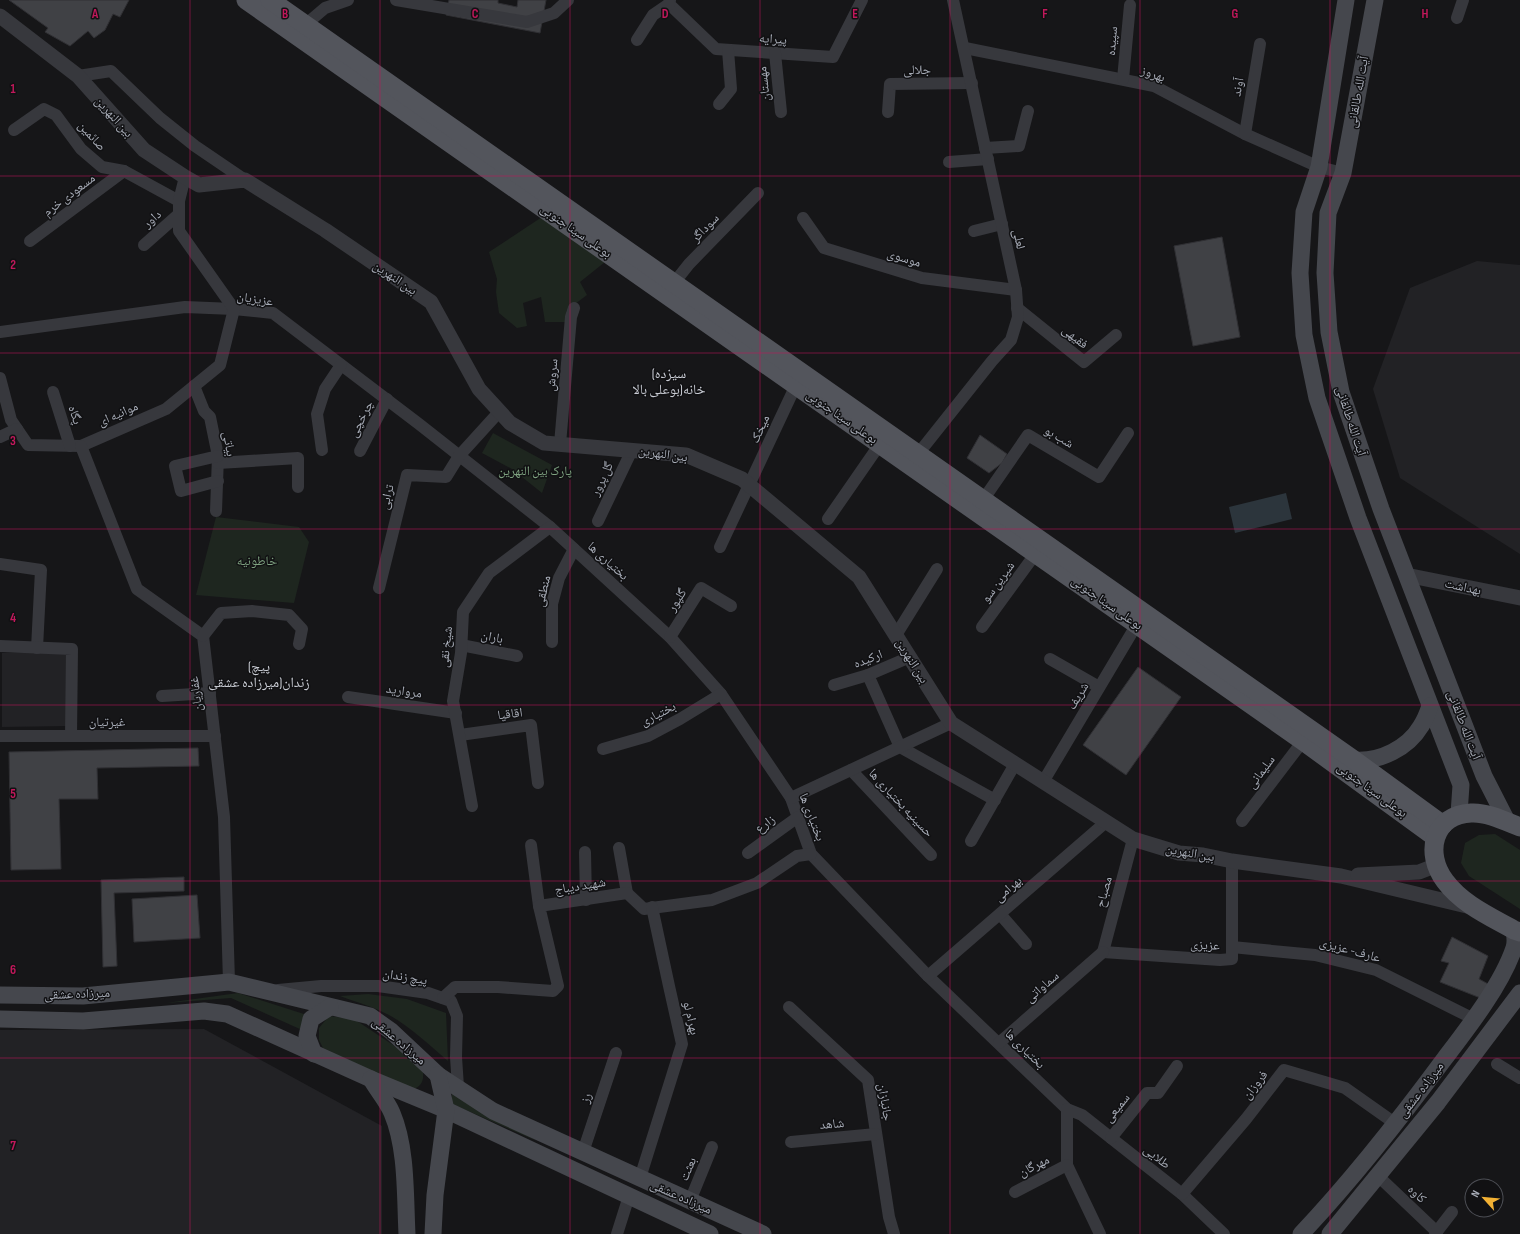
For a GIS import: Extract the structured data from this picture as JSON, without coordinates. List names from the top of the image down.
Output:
{
  "streets": {
    "main road": ["آیت الله طالقانی", "بوعلی سینا جنوبی", "میرزاده عشقی"],
    "street": [
      "پیرایه",
      "سپیده",
      "جلالی",
      "بهروز",
      "مهستان",
      "آوند",
      "بین النهرین",
      "صائمین",
      "مسعودی خرم",
      "داور",
      "سوداگر",
      "لعلی",
      "موسوی",
      "عزیزیان",
      "فقیهی",
      "سروش",
      "موانیه ای",
      "پگاه",
      "چرخچی",
      "میخک",
      "شب بو",
      "بیاتی",
      "گل پرور",
      "ترابی",
      "بختیاری ها",
      "شیرین سو",
      "بهداشت",
      "منطقی",
      "گلپور",
      "باران",
      "شیخ نقی",
      "ارکیده",
      "مروارید",
      "غفاریان",
      "شریف",
      "اقاقیا",
      "بختیاری",
      "غیرتیان",
      "سلیمانی",
      "حسینیه بختیاری ها",
      "زارع",
      "شهید دیباج",
      "بهرامی",
      "مصباح",
      "عزیزی",
      "عارف- عزیزی",
      "پیچ زندان",
      "سماواتی",
      "بهرام لو",
      "فروزان",
      "رز",
      "جانبازان",
      "سمیعی",
      "شاهد",
      "طلایی",
      "مهرگان",
      "بعثت",
      "کاوه"
    ]
  },
  "crossings": [
    ["پیرایه", "مهستان"],
    ["سپیده", "بهروز"],
    ["جلالی", "لعلی"],
    ["بهروز", "آوند"],
    ["بهروز", "آیت الله طالقانی"],
    ["بهروز", "لعلی"],
    ["آیت الله طالقانی", "بهداشت"],
    ["بین النهرین", "سروش"],
    ["بین النهرین", "میخک"],
    ["بین النهرین", "گل پرور"],
    ["بین النهرین", "ارکیده"],
    ["بین النهرین", "شریف"],
    ["بین النهرین", "بهرامی"],
    ["بین النهرین", "مصباح"],
    ["بین النهرین", "عزیزی"],
    ["صائمین", "مسعودی خرم"],
    ["سوداگر", "بوعلی سینا جنوبی"],
    ["بوعلی سینا جنوبی", "لعلی"],
    ["بوعلی سینا جنوبی", "میخک"],
    ["بوعلی سینا جنوبی", "شب بو"],
    ["بوعلی سینا جنوبی", "شیرین سو"],
    ["بوعلی سینا جنوبی", "شریف"],
    ["بوعلی سینا جنوبی", "سلیمانی"],
    ["لعلی", "موسوی"],
    ["لعلی", "فقیهی"],
    ["عزیزیان", "موانیه ای"],
    ["عزیزیان", "چرخچی"],
    ["عزیزیان", "ترابی"],
    ["عزیزیان", "بختیاری ها"],
    ["موانیه ای", "پگاه"],
    ["موانیه ای", "بیاتی"],
    ["ترابی", "بختیاری ها"],
    ["بختیاری ها", "منطقی"],
    ["بختیاری ها", "گلپور"],
    ["بختیاری ها", "شیخ نقی"],
    ["بختیاری ها", "بختیاری"],
    ["بختیاری ها", "زارع"],
    ["بختیاری ها", "بهرامی"],
    ["بختیاری ها", "سماواتی"],
    ["بختیاری ها", "طلایی"],
    ["باران", "شیخ نقی"],
    ["شیخ نقی", "مروارید"],
    ["شیخ نقی", "اقاقیا"],
    ["غفاریان", "غیرتیان"],
    ["غفاریان", "میرزاده عشقی"],
    ["شهید دیباج", "پیچ زندان"],
    ["مصباح", "عزیزی"],
    ["مصباح", "سماواتی"],
    ["عزیزی", "عارف- عزیزی"],
    ["عزیزی", "سماواتی"],
    ["عارف- عزیزی", "میرزاده عشقی"],
    ["پیچ زندان", "میرزاده عشقی"],
    ["میرزاده عشقی", "بهرام لو"],
    ["میرزاده عشقی", "فروزان"],
    ["میرزاده عشقی", "رز"],
    ["میرزاده عشقی", "بعثت"],
    ["میرزاده عشقی", "کاوه"],
    ["فروزان", "طلایی"],
    ["جانبازان", "شاهد"],
    ["سمیعی", "طلایی"]
  ],
  "districts": ["(سیزده خانه(بوعلی بالا", "(پیچ زندان(میرزاده عشقی"],
  "parks": ["پارک بین النهرین", "خاطونیه"],
  "north": "top left",
  "grid": {
    "columns": [
      "A",
      "B",
      "C",
      "D",
      "E",
      "F",
      "G",
      "H"
    ],
    "rows": [
      "1",
      "2",
      "3",
      "4",
      "5",
      "6",
      "7"
    ]
  }
}
